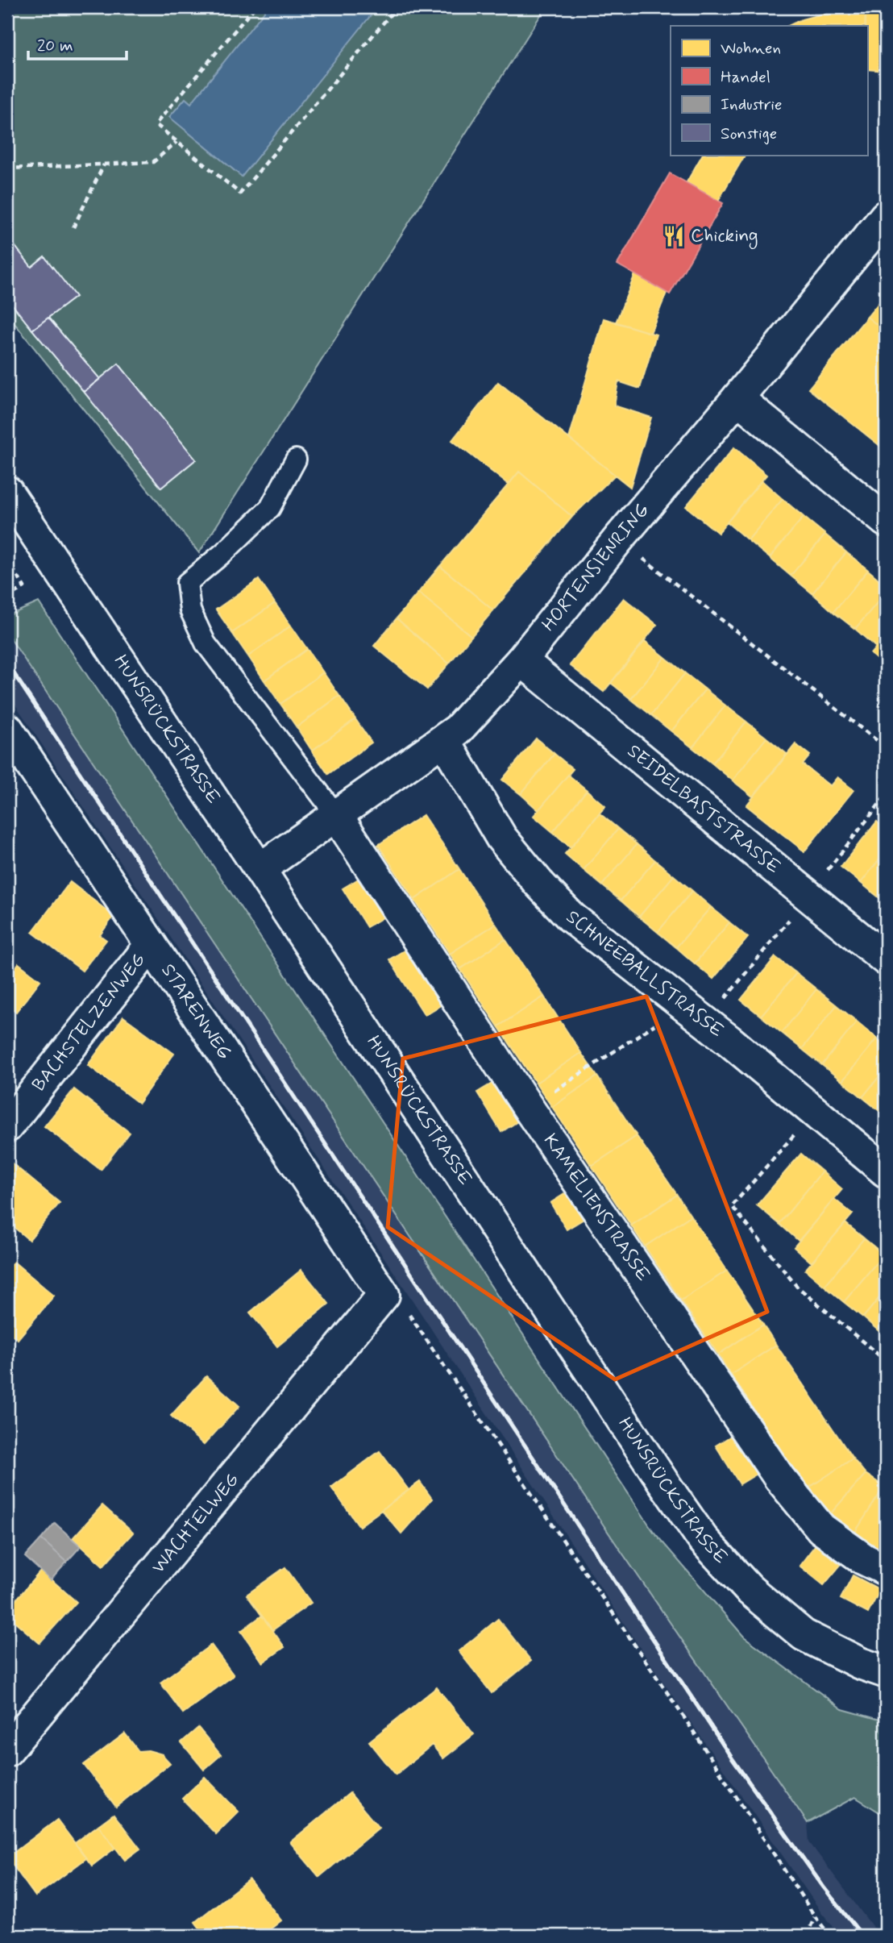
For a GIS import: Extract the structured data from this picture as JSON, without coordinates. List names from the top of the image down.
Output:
{
  "streets": {
    "street": [
      "HORTENSIENRING",
      "HUNSRÜCKSTRASSE",
      "SEIDELBASTSTRASSE",
      "SCHNEEBALLSTRASSE",
      "STARENWEG",
      "BACHSTELZENWEG",
      "KAMELIENSTRASSE",
      "WACHTELWEG"
    ]
  },
  "crossings": [
    ["HORTENSIENRING", "HUNSRÜCKSTRASSE"],
    ["HORTENSIENRING", "SEIDELBASTSTRASSE"],
    ["HORTENSIENRING", "SCHNEEBALLSTRASSE"],
    ["HORTENSIENRING", "KAMELIENSTRASSE"],
    ["STARENWEG", "BACHSTELZENWEG"],
    ["STARENWEG", "WACHTELWEG"]
  ],
  "places": {
    "restaurant": ["Chicking"]
  },
  "legend": [
    "Wohnen",
    "Handel",
    "Industrie",
    "Sonstige"
  ],
  "scale_bar": "20 m"
}
